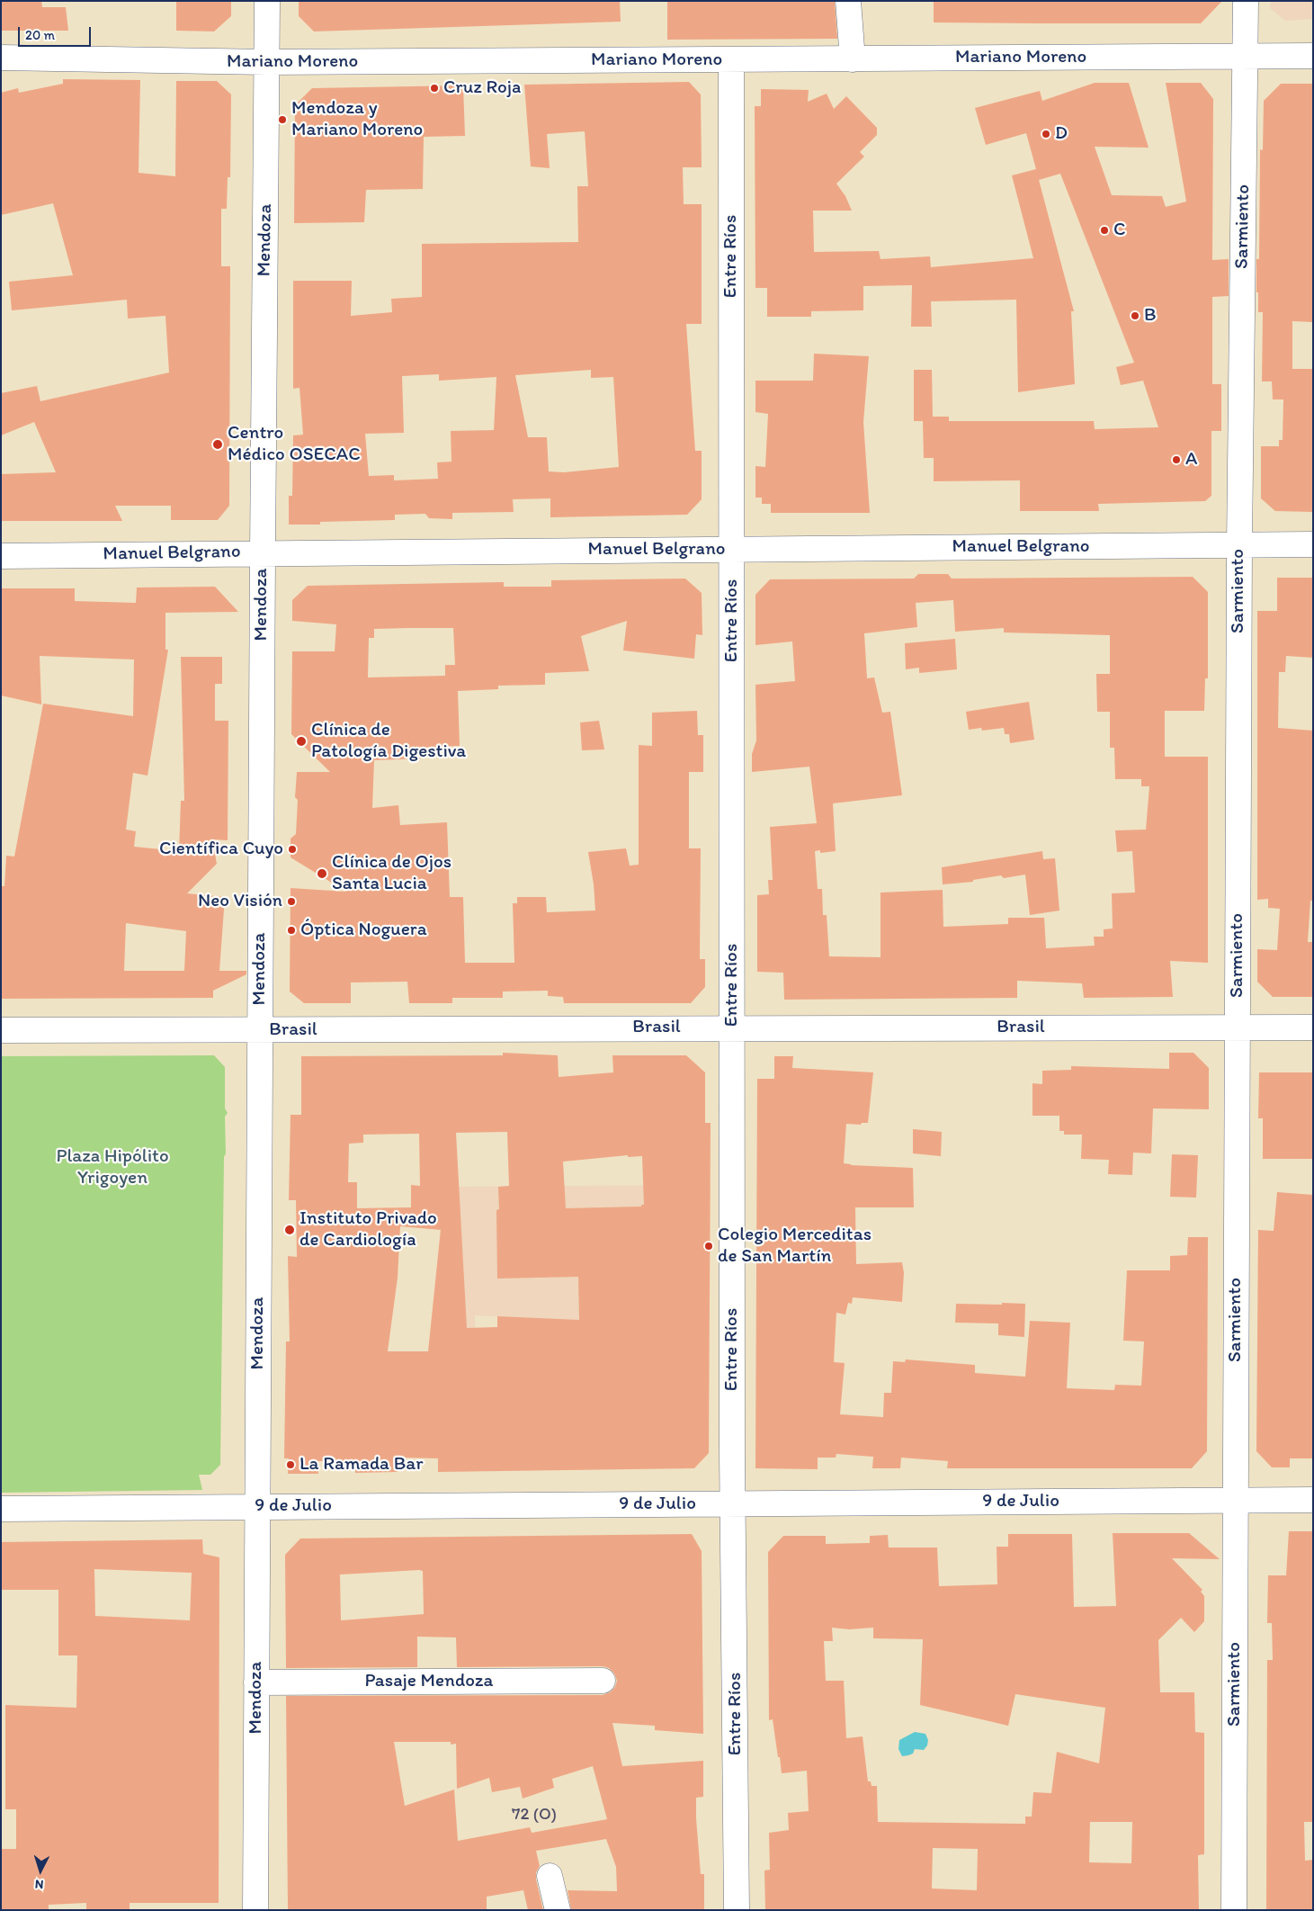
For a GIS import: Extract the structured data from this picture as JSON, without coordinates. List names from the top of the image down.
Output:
{
  "streets": {
    "street": [
      "Mariano Moreno",
      "Sarmiento",
      "Mendoza",
      "Entre Ríos",
      "Manuel Belgrano",
      "Brasil",
      "9 de Julio",
      "Pasaje Mendoza"
    ]
  },
  "crossings": [
    ["Mariano Moreno", "Sarmiento"],
    ["Mariano Moreno", "Mendoza"],
    ["Mariano Moreno", "Entre Ríos"],
    ["Sarmiento", "Manuel Belgrano"],
    ["Sarmiento", "Brasil"],
    ["Sarmiento", "9 de Julio"],
    ["Mendoza", "Manuel Belgrano"],
    ["Mendoza", "Brasil"],
    ["Mendoza", "9 de Julio"],
    ["Mendoza", "Pasaje Mendoza"],
    ["Entre Ríos", "Manuel Belgrano"],
    ["Entre Ríos", "Brasil"],
    ["Entre Ríos", "9 de Julio"]
  ],
  "parks": ["Plaza Hipólito Yrigoyen"],
  "places": [
    "Cruz Roja",
    "Mendoza y Mariano Moreno",
    "D",
    "C",
    "B",
    "Centro Médico OSECAC",
    "A",
    "Clínica de Patología Digestiva",
    "Científica Cuyo",
    "Clínica de Ojos Santa Lucia",
    "Neo Visión",
    "Óptica Noguera",
    "Instituto Privado de Cardiología",
    "Colegio Merceditas de San Martín",
    "La Ramada Bar"
  ],
  "house_numbers": ["72 (O)"],
  "scale_bar": "20 m",
  "north": "bottom"
}
